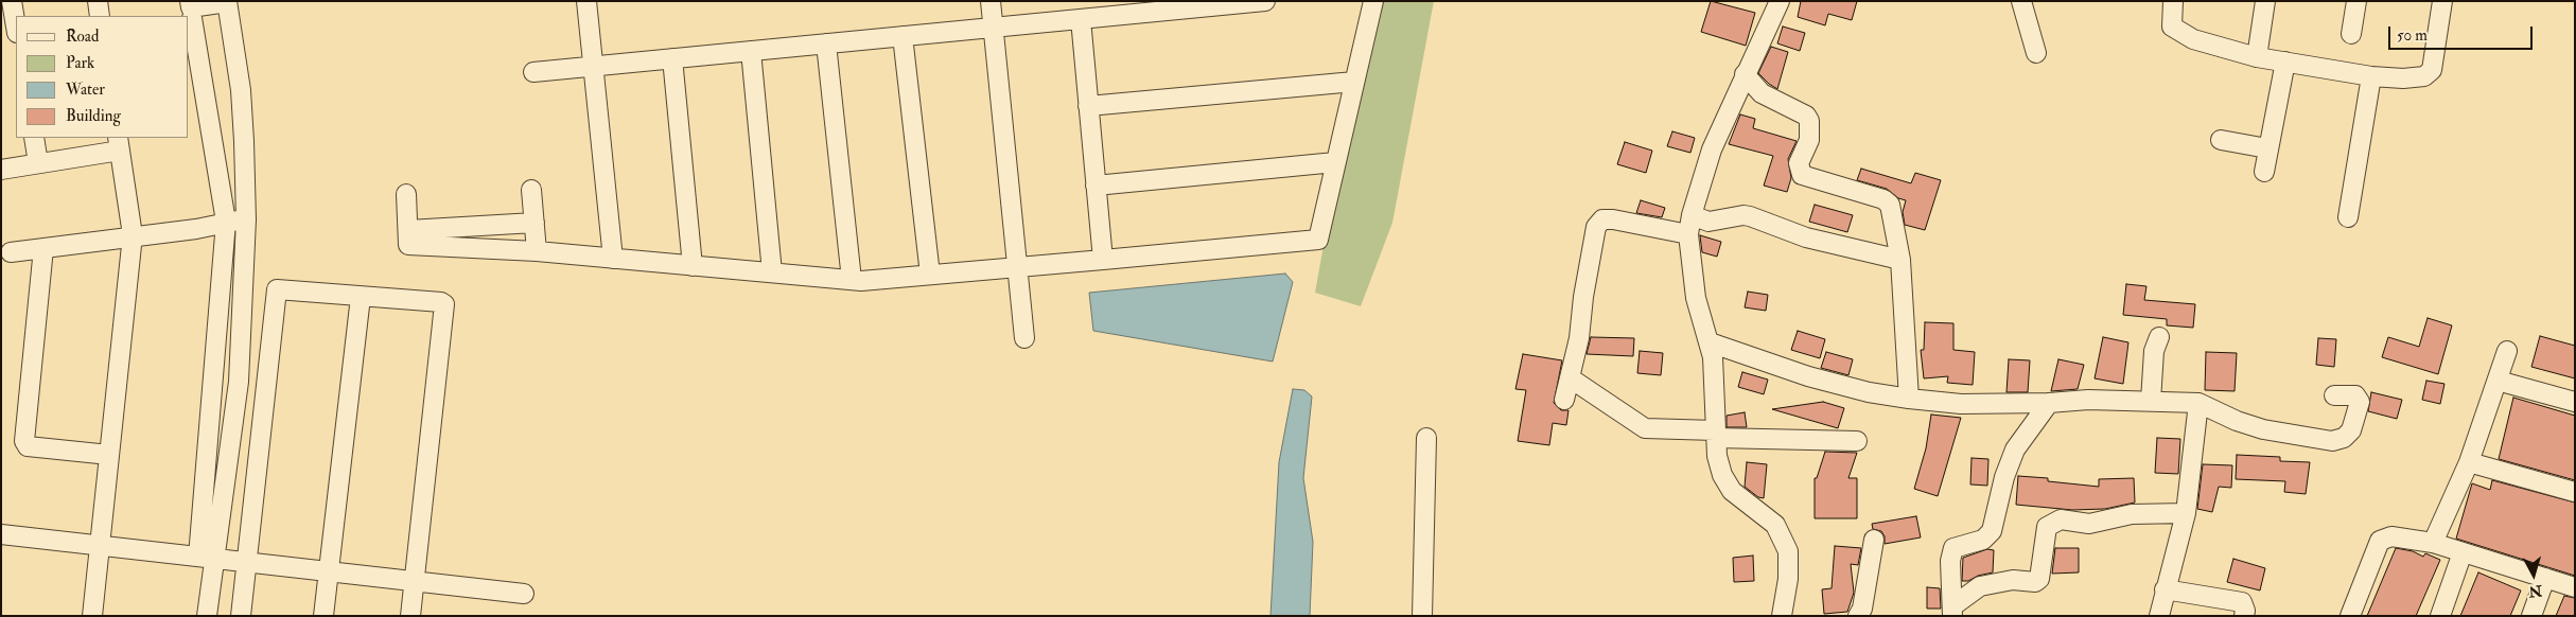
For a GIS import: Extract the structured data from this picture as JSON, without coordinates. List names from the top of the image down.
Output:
{
  "legend": [
    "Road",
    "Park",
    "Water",
    "Building"
  ],
  "scale_bar": "50 m",
  "north": "bottom"
}
